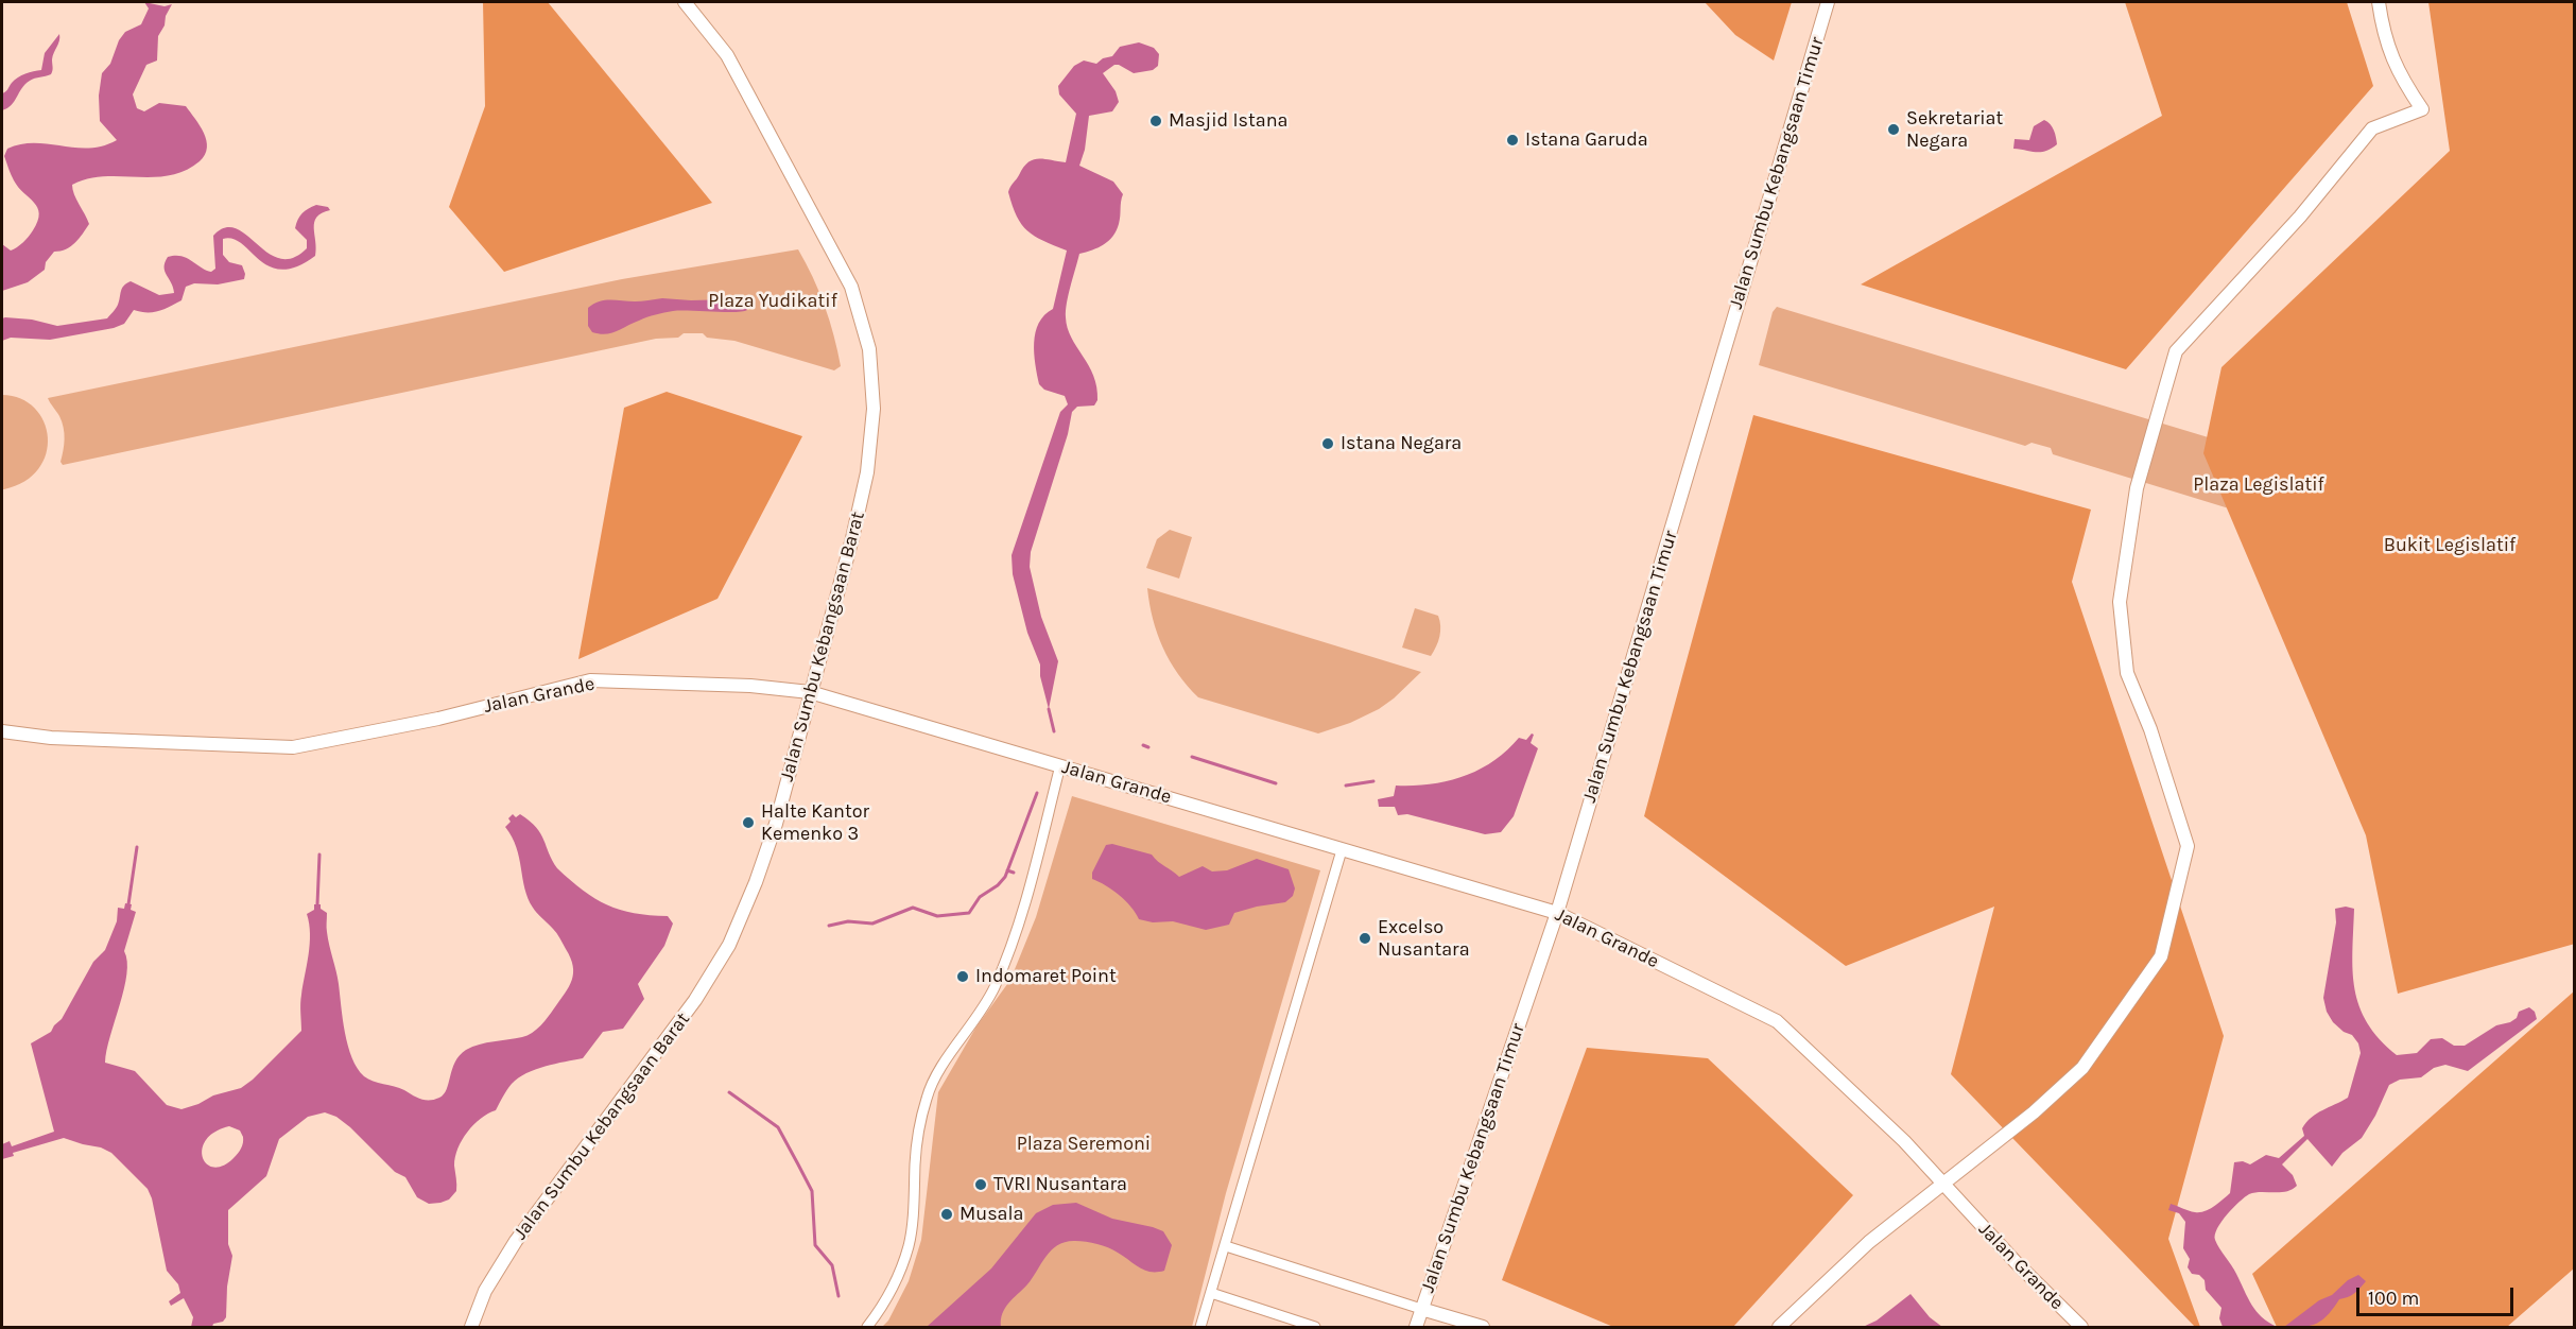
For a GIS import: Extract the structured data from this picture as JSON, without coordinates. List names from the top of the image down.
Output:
{
  "streets": {
    "street": ["Jalan Sumbu Kebangsaan Timur", "Jalan Sumbu Kebangsaan Barat", "Jalan Grande"]
  },
  "crossings": [
    ["Jalan Sumbu Kebangsaan Timur", "Jalan Grande"],
    ["Jalan Sumbu Kebangsaan Barat", "Jalan Grande"]
  ],
  "parks": [
    "Plaza Yudikatif",
    "Plaza Legislatif",
    "Bukit Legislatif",
    "Plaza Seremoni"
  ],
  "places": [
    "Masjid Istana",
    "Sekretariat Negara",
    "Istana Garuda",
    "Istana Negara",
    "Halte Kantor Kemenko 3",
    "Excelso Nusantara",
    "Indomaret Point",
    "TVRI Nusantara",
    "Musala"
  ],
  "scale_bar": "100 m"
}
